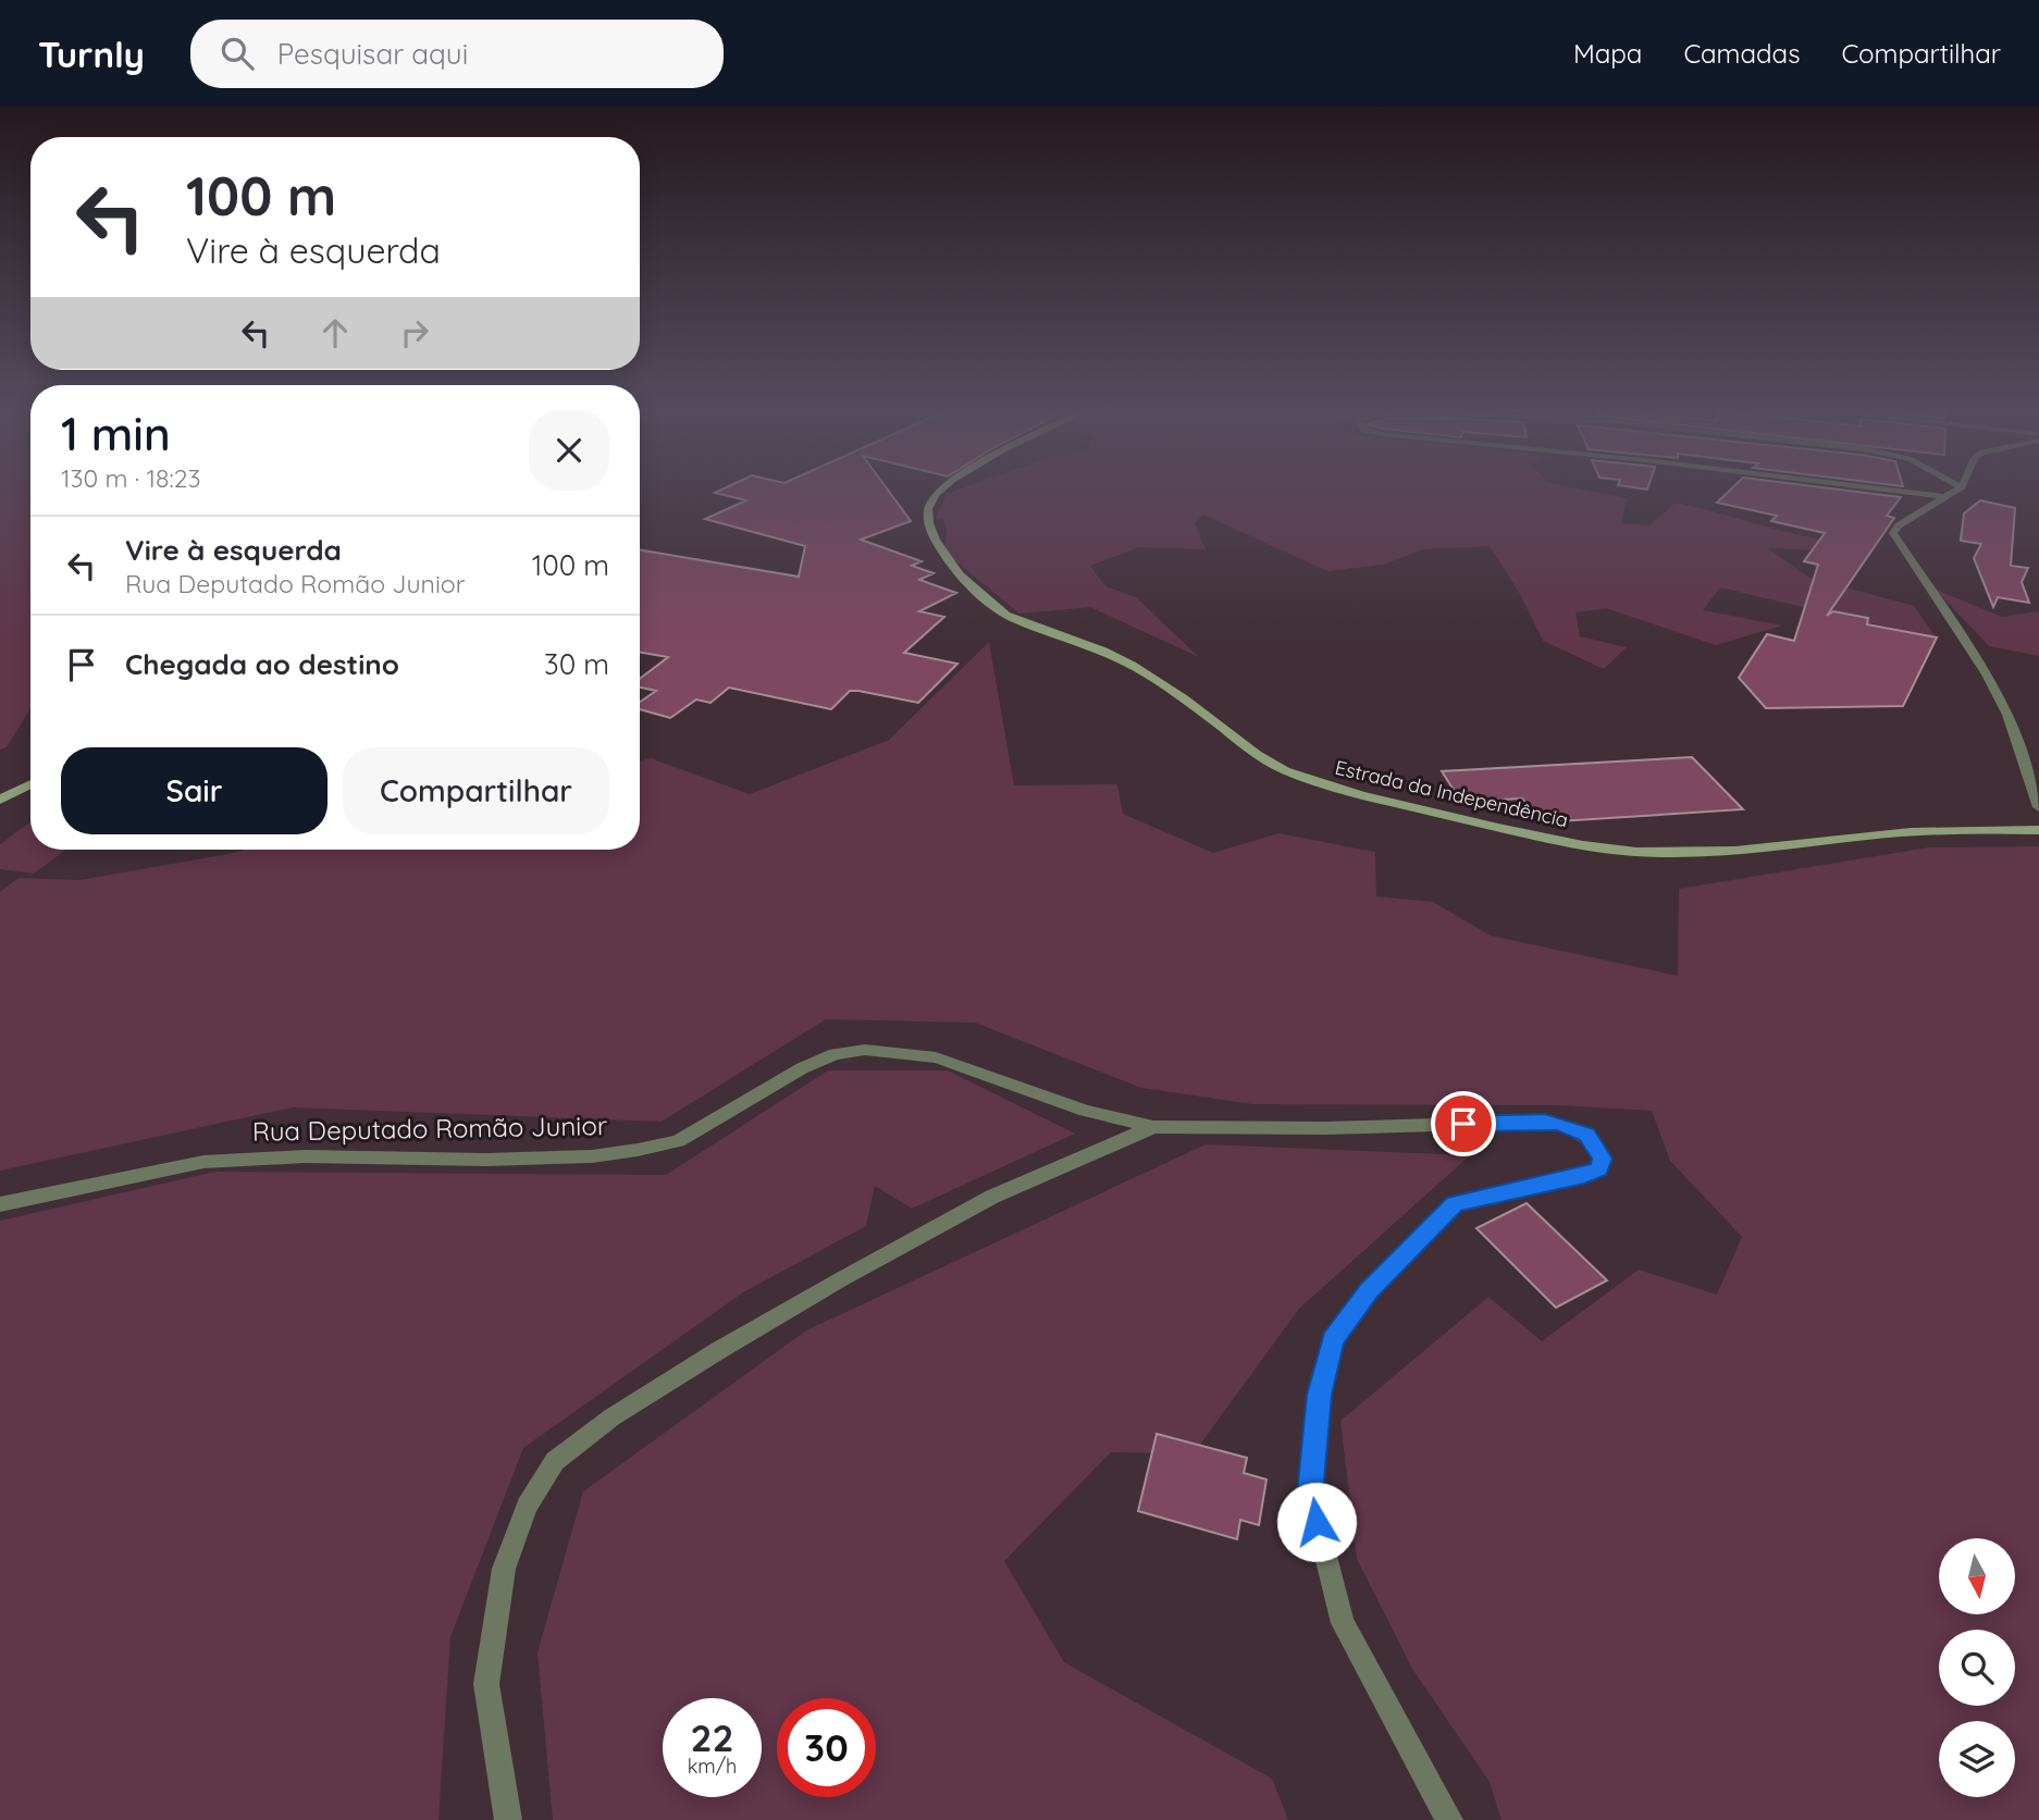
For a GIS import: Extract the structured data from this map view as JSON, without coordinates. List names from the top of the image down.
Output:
{
  "streets": {
    "street": ["Estrada da Independência", "Rua Deputado Romão Junior"]
  },
  "north": "bottom",
  "page": {
    "header": "Turnly",
    "search": "Pesquisar aqui",
    "nav": ["Mapa", "Camadas", "Compartilhar"],
    "turn": ["100 m", "Vire à esquerda"],
    "heading": ["1 min", "130 m · 18:23"],
    "list": [
      {
        "name": "Vire à esquerda",
        "note": "Rua Deputado Romão Junior",
        "value": "100 m"
      },
      {
        "name": "Chegada ao destino",
        "value": "30 m"
      }
    ],
    "buttons": ["Sair", "Compartilhar"],
    "speed": "22 km/h",
    "limit": "30"
  }
}
